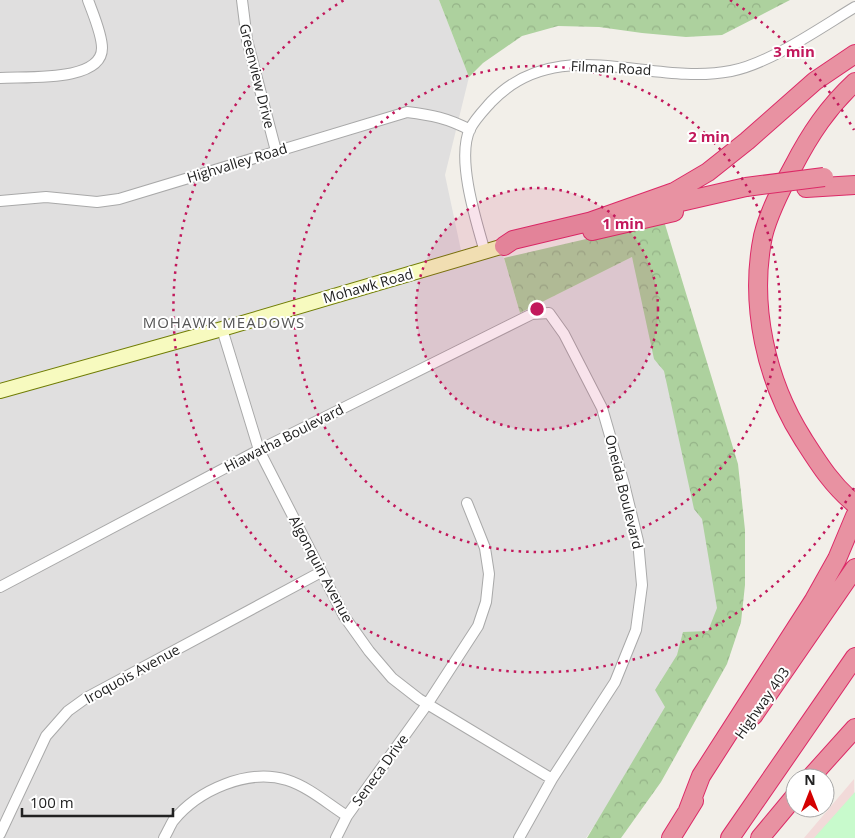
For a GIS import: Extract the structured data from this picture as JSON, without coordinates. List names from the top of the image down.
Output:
{
  "streets": {
    "highway": ["Highway 403"],
    "main road": ["Mohawk Road"],
    "street": [
      "Filman Road",
      "Greenview Drive",
      "Highvalley Road",
      "Hiawatha Boulevard",
      "Oneida Boulevard",
      "Algonquin Avenue",
      "Iroquois Avenue",
      "Seneca Drive"
    ]
  },
  "crossings": [
    ["Filman Road", "Highvalley Road"],
    ["Filman Road", "Mohawk Road"],
    ["Greenview Drive", "Highvalley Road"],
    ["Mohawk Road", "Algonquin Avenue"],
    ["Hiawatha Boulevard", "Oneida Boulevard"],
    ["Hiawatha Boulevard", "Algonquin Avenue"],
    ["Oneida Boulevard", "Algonquin Avenue"],
    ["Algonquin Avenue", "Iroquois Avenue"],
    ["Algonquin Avenue", "Seneca Drive"]
  ],
  "districts": ["MOHAWK MEADOWS"],
  "scale_bar": "100 m",
  "north": "top",
  "rings": ["3 min", "2 min", "1 min"]
}
